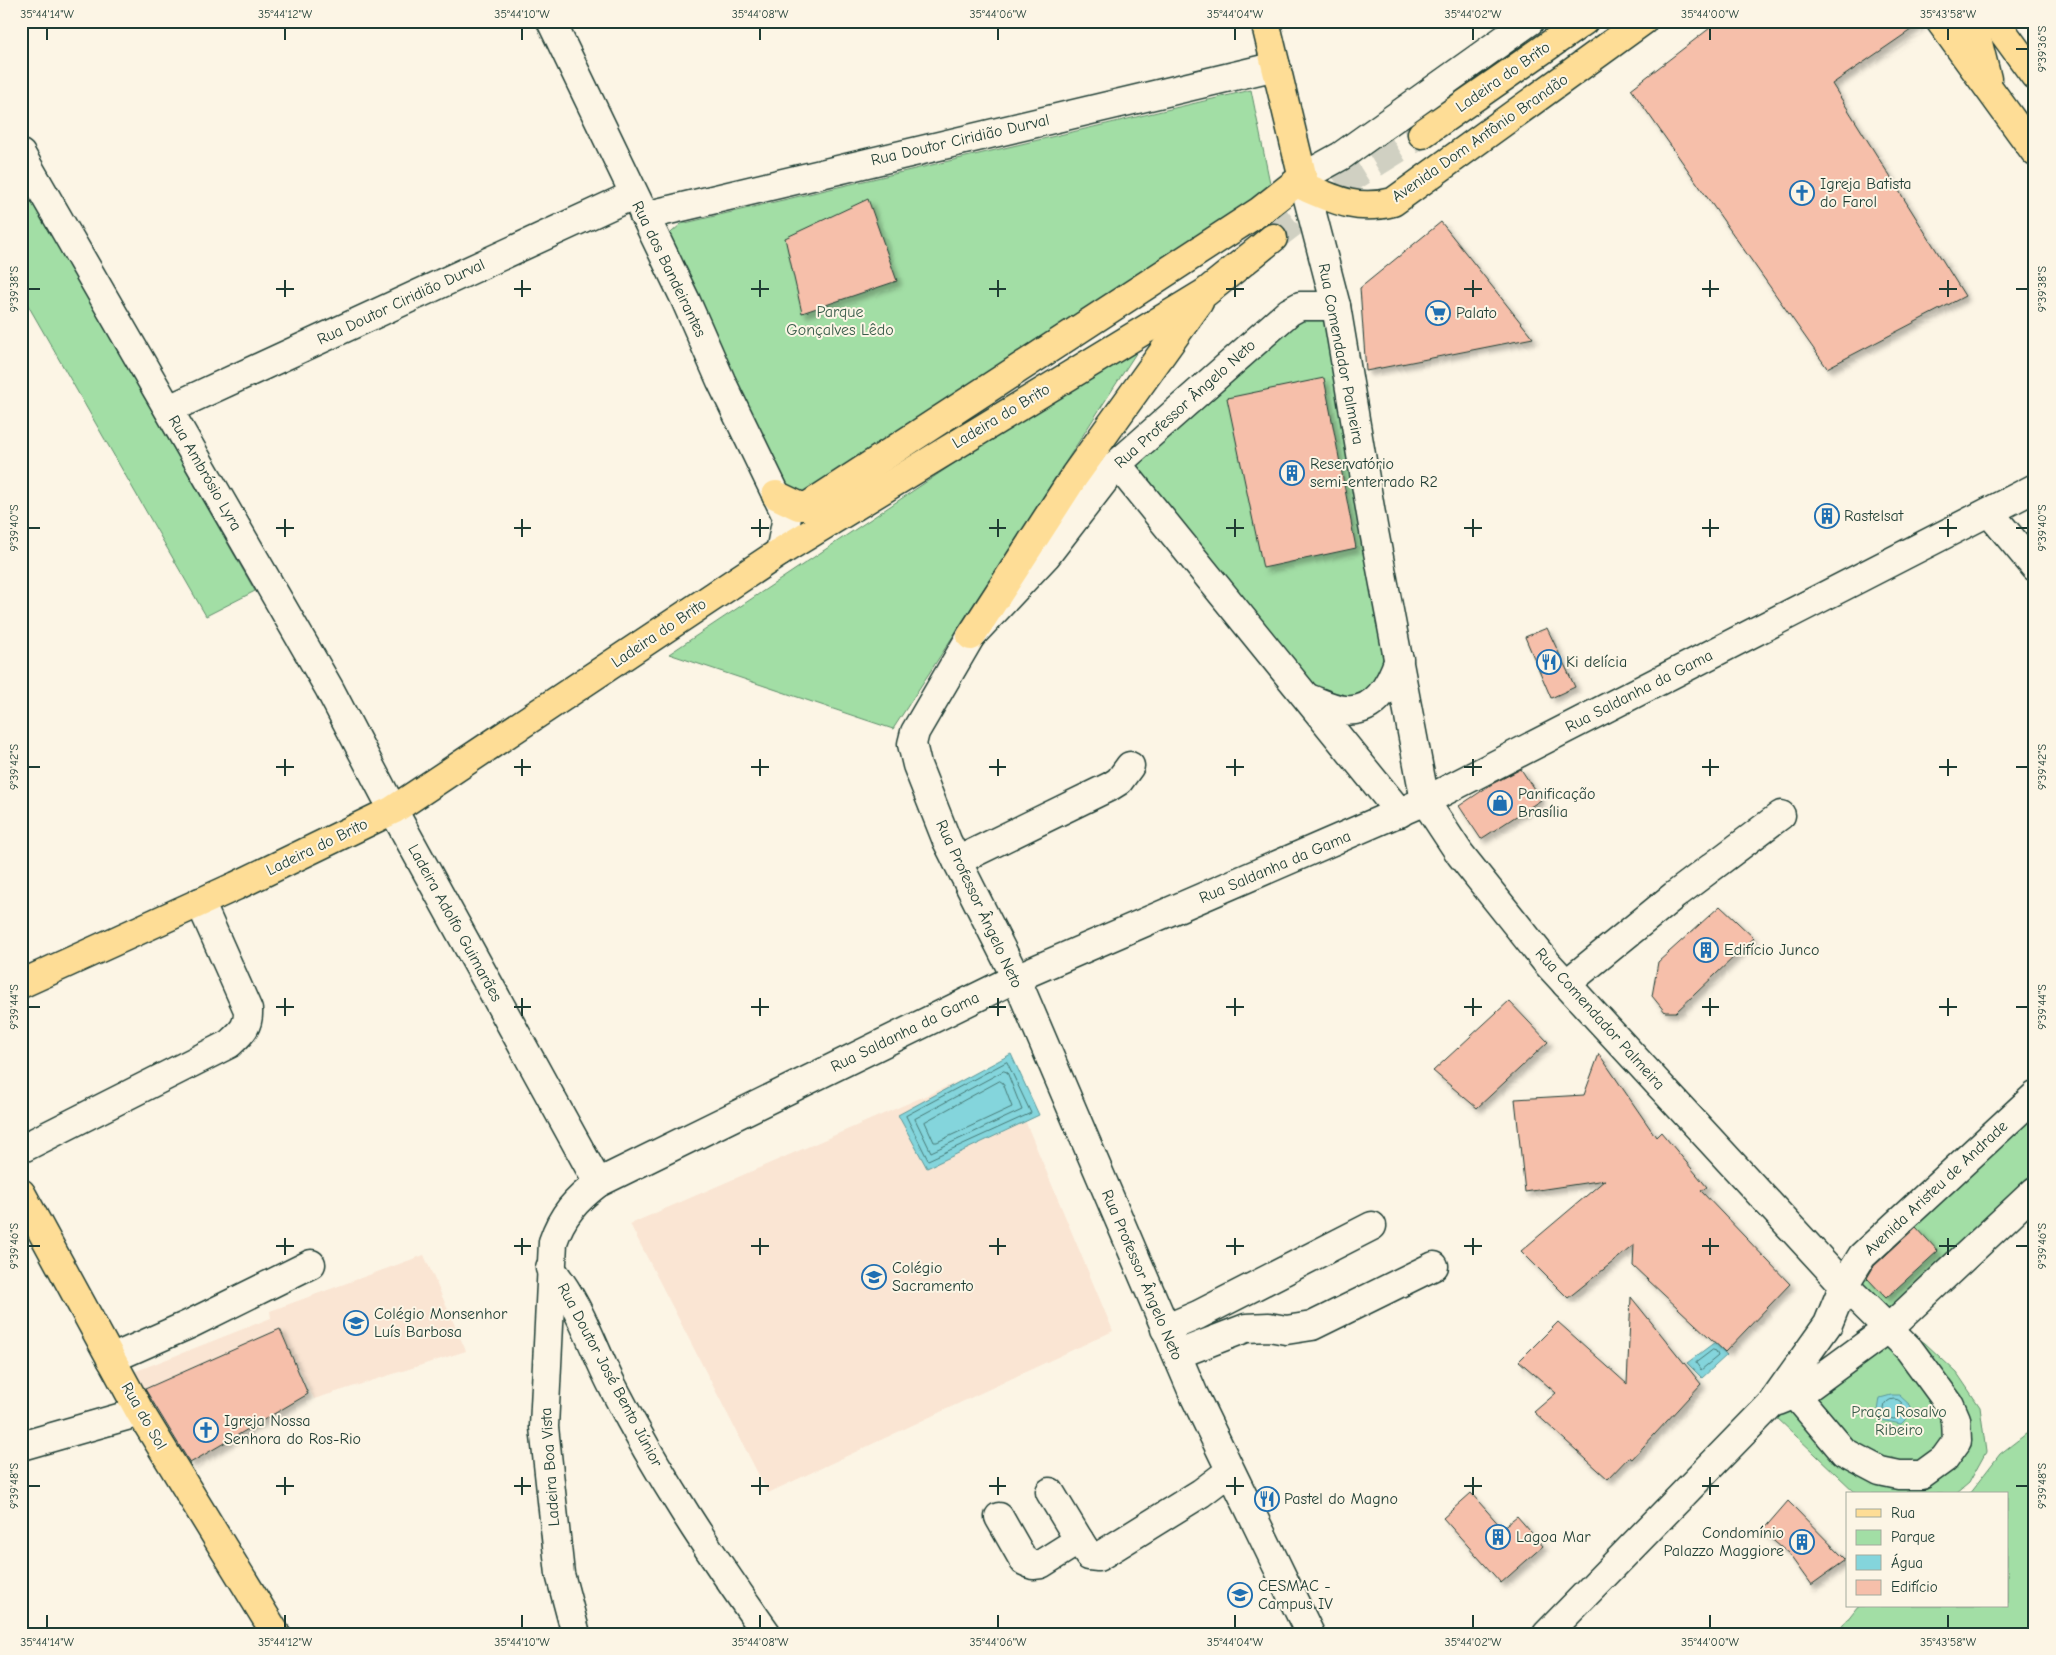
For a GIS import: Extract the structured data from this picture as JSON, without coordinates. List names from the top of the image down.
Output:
{
  "streets": {
    "main road": [
      "Ladeira do Brito",
      "Avenida Dom Antônio Brandão",
      "Rua Comendador Palmeira",
      "Rua do Sol"
    ],
    "street": [
      "Rua Doutor Ciridião Durval",
      "Rua dos Bandeirantes",
      "Rua Professor Ângelo Neto",
      "Rua Ambrósio Lyra",
      "Rua Saldanha da Gama",
      "Ladeira Adolfo Guimarães",
      "Avenida Aristeu de Andrade",
      "Rua Doutor José Bento Júnior",
      "Ladeira Boa Vista"
    ]
  },
  "crossings": [
    ["Ladeira do Brito", "Avenida Dom Antônio Brandão"],
    ["Ladeira do Brito", "Rua dos Bandeirantes"],
    ["Ladeira do Brito", "Rua Comendador Palmeira"],
    ["Ladeira do Brito", "Rua Ambrósio Lyra"],
    ["Ladeira do Brito", "Ladeira Adolfo Guimarães"],
    ["Avenida Dom Antônio Brandão", "Rua Comendador Palmeira"],
    ["Rua Doutor Ciridião Durval", "Rua dos Bandeirantes"],
    ["Rua Doutor Ciridião Durval", "Rua Comendador Palmeira"],
    ["Rua Doutor Ciridião Durval", "Rua Ambrósio Lyra"],
    ["Rua Comendador Palmeira", "Rua Professor Ângelo Neto"],
    ["Rua Comendador Palmeira", "Rua Saldanha da Gama"],
    ["Rua Comendador Palmeira", "Avenida Aristeu de Andrade"],
    ["Rua Professor Ângelo Neto", "Rua Saldanha da Gama"],
    ["Rua Ambrósio Lyra", "Ladeira Adolfo Guimarães"],
    ["Rua Saldanha da Gama", "Ladeira Adolfo Guimarães"],
    ["Rua Saldanha da Gama", "Rua Doutor José Bento Júnior"],
    ["Rua Saldanha da Gama", "Ladeira Boa Vista"],
    ["Rua Doutor José Bento Júnior", "Ladeira Boa Vista"]
  ],
  "parks": ["Parque Gonçalves Lêdo", "Praça Rosalvo Ribeiro"],
  "places": {
    "church": ["Igreja Batista do Farol", "Igreja Nossa Senhora do Ros-Rio"],
    "supermarket": ["Palato"],
    "building": [
      "Reservatório semi-enterrado R2",
      "Rastelsat",
      "Edifício Junco",
      "Lagoa Mar",
      "Condomínio Palazzo Maggiore"
    ],
    "restaurant": ["Ki delícia", "Pastel do Magno"],
    "shop": ["Panificação Brasília"],
    "school or university": ["Colégio Sacramento", "Colégio Monsenhor Luís Barbosa", "CESMAC - Campus IV"]
  },
  "legend": [
    "Rua",
    "Parque",
    "Água",
    "Edifício"
  ],
  "coordinates": [
    "35°44'14\"W",
    "35°44'12\"W",
    "35°44'10\"W",
    "35°44'08\"W",
    "35°44'06\"W",
    "35°44'04\"W",
    "35°44'02\"W",
    "35°44'00\"W",
    "35°43'58\"W",
    "9°39'36\"S",
    "9°39'38\"S",
    "9°39'40\"S",
    "9°39'42\"S",
    "9°39'44\"S",
    "9°39'46\"S",
    "9°39'48\"S"
  ]
}
